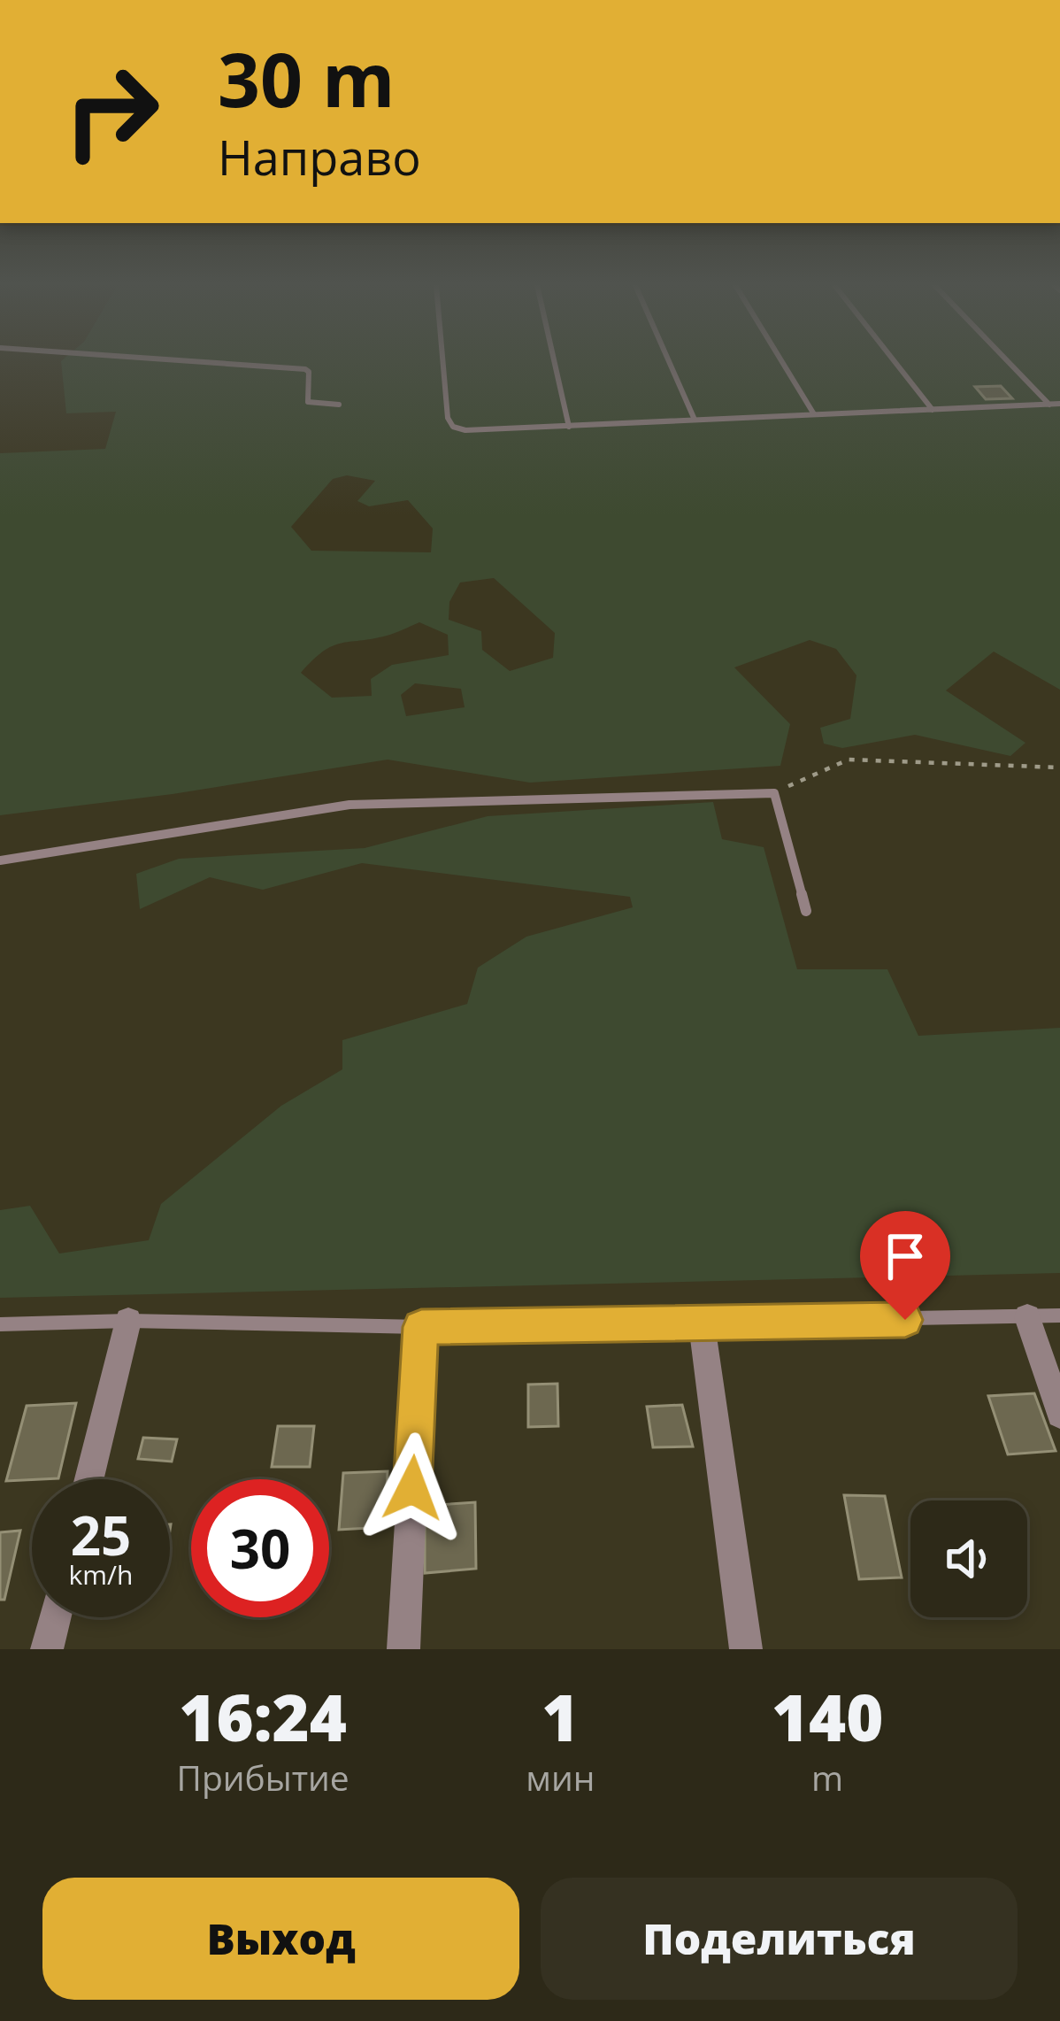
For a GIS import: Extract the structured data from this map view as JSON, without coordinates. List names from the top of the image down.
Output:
{
  "page": {
    "turn": ["30 m", "Направо"],
    "speed": "25 km/h",
    "limit": "30",
    "eta": [
      "16:24",
      "Прибытие",
      "1",
      "мин",
      "140",
      "m"
    ],
    "buttons": ["Выход", "Поделиться"]
  }
}
